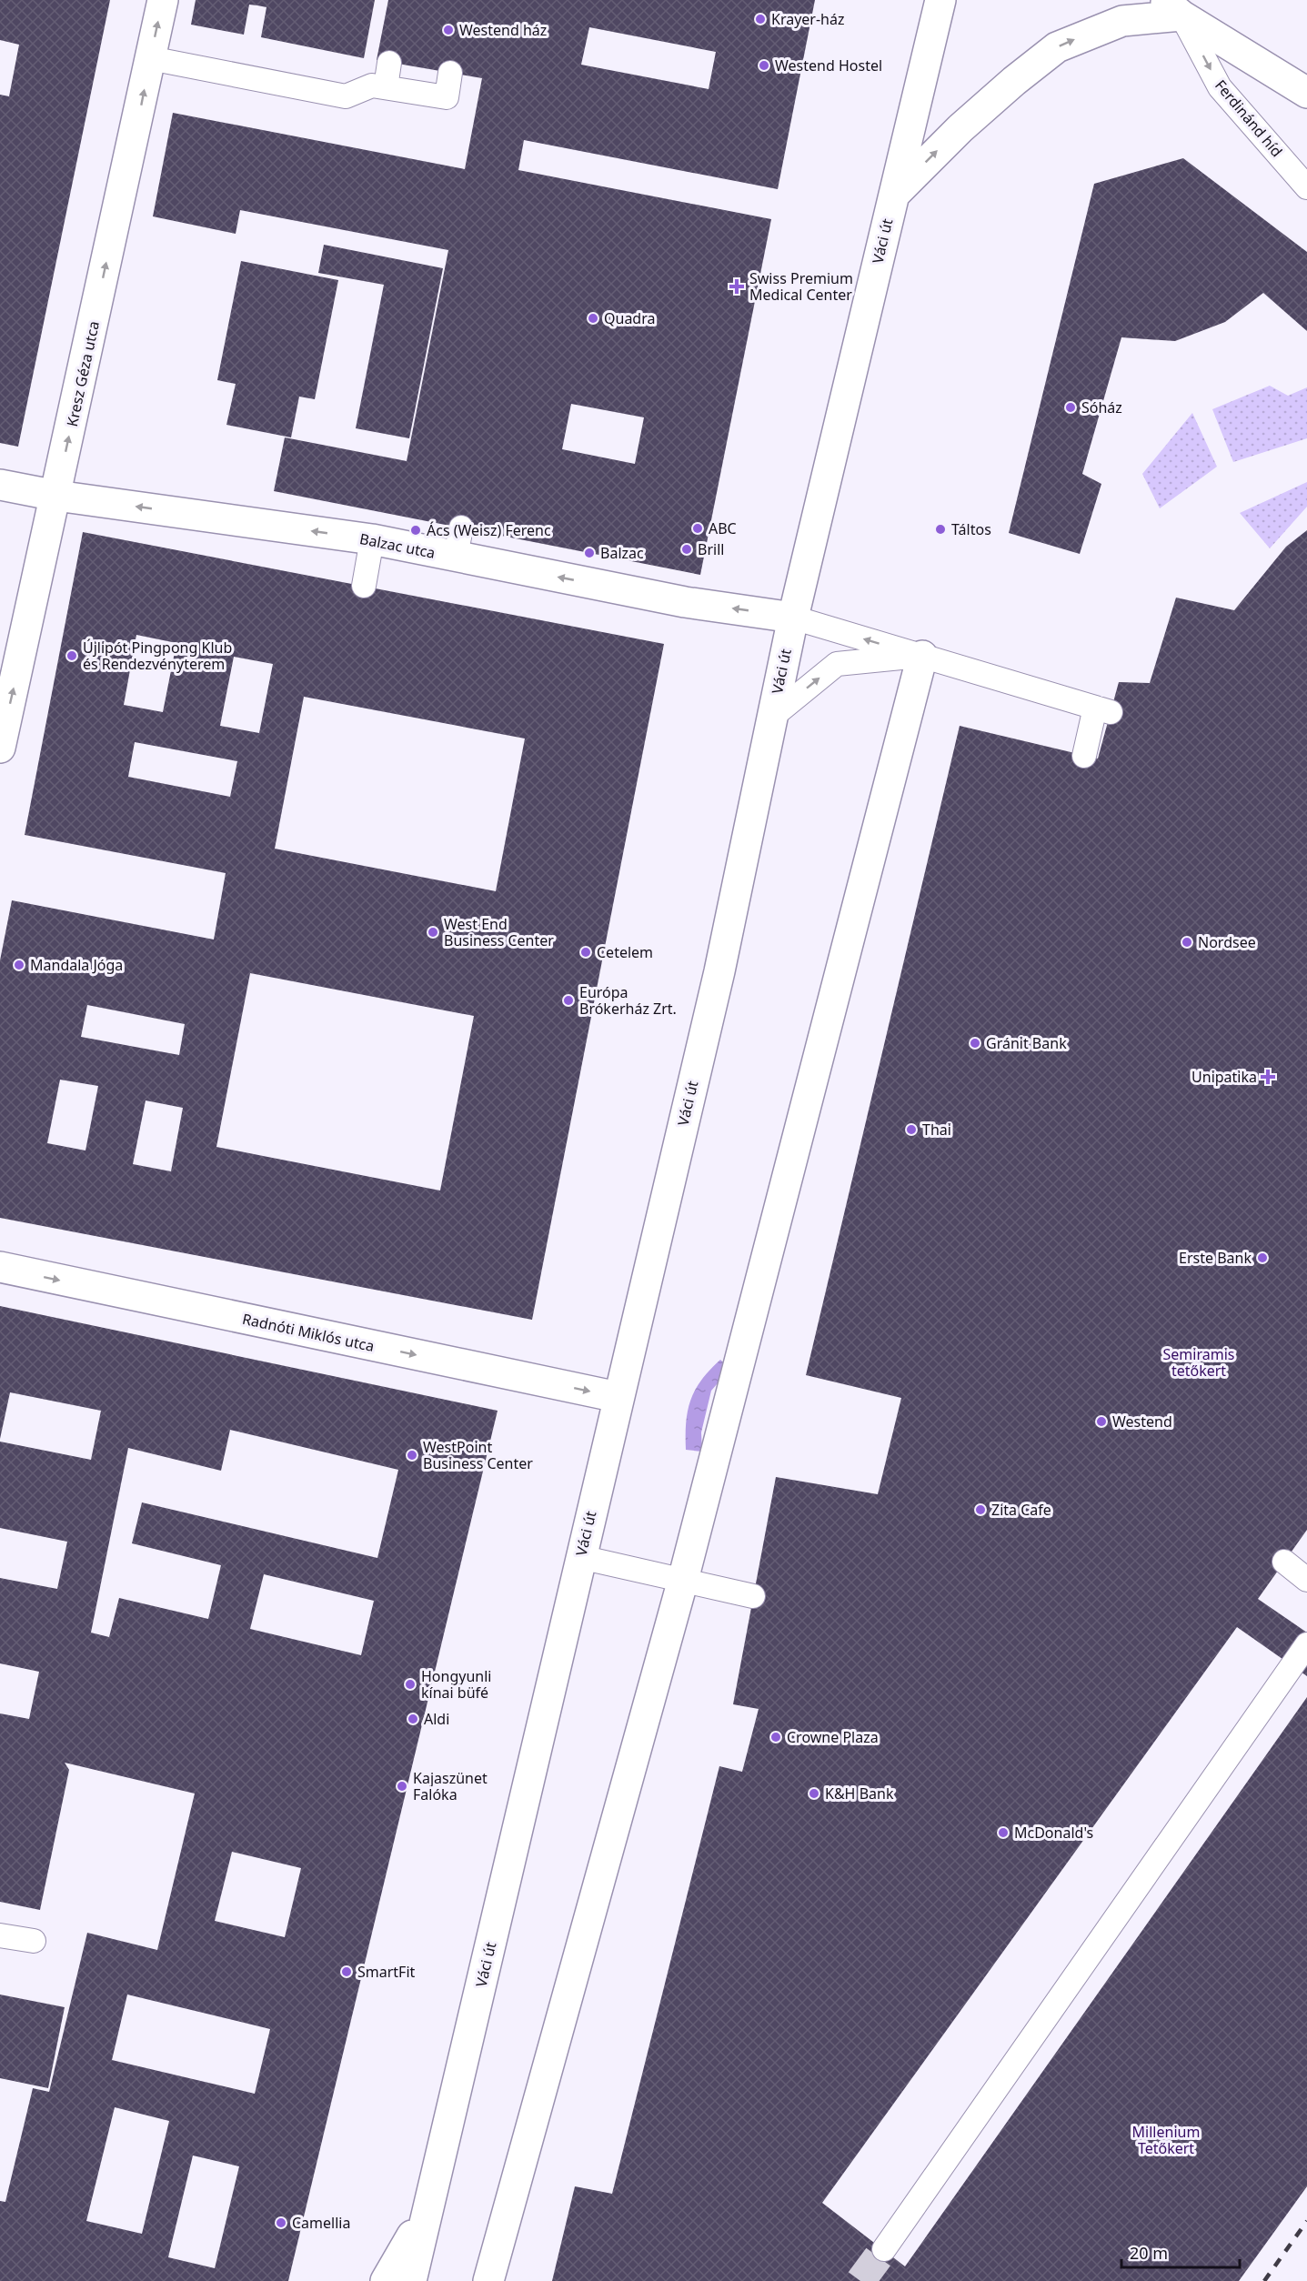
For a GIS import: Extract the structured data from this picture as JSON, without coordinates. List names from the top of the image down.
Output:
{
  "streets": {
    "street": [
      "Váci út",
      "Kresz Géza utca",
      "Balzac utca",
      "Radnóti Miklós utca"
    ],
    "lane": ["Ferdinánd híd"]
  },
  "crossings": [
    ["Váci út", "Balzac utca"],
    ["Váci út", "Radnóti Miklós utca"],
    ["Kresz Géza utca", "Balzac utca"]
  ],
  "one_way": [
    "Ferdinánd híd",
    "Kresz Géza utca",
    "Balzac utca",
    "Radnóti Miklós utca"
  ],
  "parks": ["Semiramis tetőkert", "Millenium Tetőkert"],
  "places": {
    "other": [
      "Krayer-ház",
      "Westend ház",
      "Westend Hostel",
      "Quadra",
      "Sóház",
      "ABC",
      "Táltos",
      "Ács (Weisz) Ferenc",
      "Brill",
      "Balzac",
      "Újlipót Pingpong Klub és Rendezvényterem",
      "West End Business Center",
      "Nordsee",
      "Cetelem",
      "Mandala Jóga",
      "Európa Brókerház Zrt.",
      "Gránit Bank",
      "Thai",
      "Erste Bank",
      "Westend",
      "WestPoint Business Center",
      "Zita Cafe",
      "Hongyunli kínai büfé",
      "Aldi",
      "Crowne Plaza",
      "Kajaszünet Falóka",
      "K&H Bank",
      "McDonald's",
      "SmartFit",
      "Camellia"
    ],
    "health": ["Swiss Premium Medical Center", "Unipatika"]
  },
  "scale_bar": "20 m"
}
